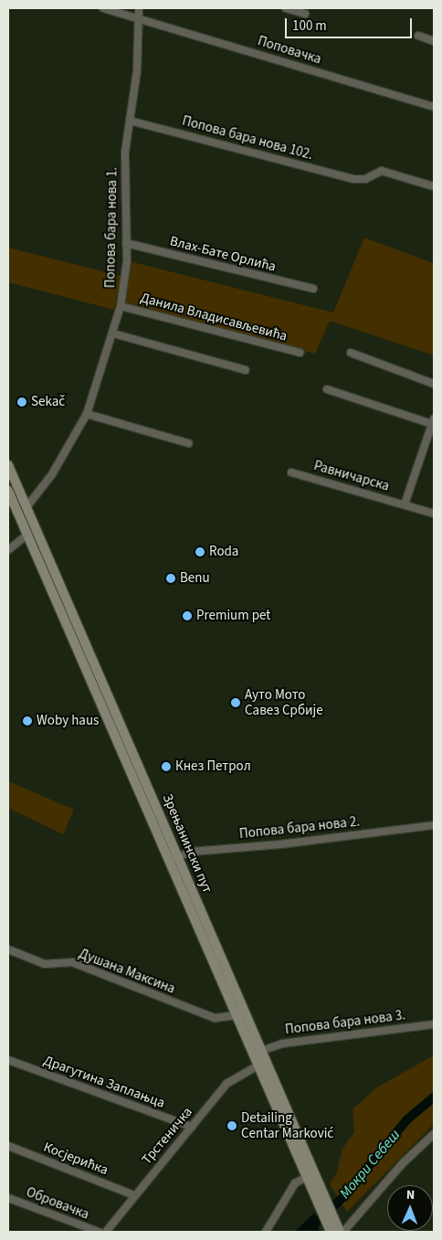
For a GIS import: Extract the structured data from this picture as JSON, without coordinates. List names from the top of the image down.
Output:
{
  "streets": {
    "main road": ["Зрењанински пут"],
    "street": [
      "Поповачка",
      "Попова бара нова 102.",
      "Попова бара нова 1.",
      "Влах-Бате Орлића",
      "Данила Владисављевића",
      "Равничарска",
      "Попова бара нова 2.",
      "Душана Максина",
      "Попова бара нова 3.",
      "Драгутина Заплањца",
      "Трстеничка",
      "Косјерићка",
      "Обровачка"
    ]
  },
  "crossings": [
    ["Поповачка", "Попова бара нова 1."],
    ["Попова бара нова 102.", "Попова бара нова 1."],
    ["Попова бара нова 1.", "Влах-Бате Орлића"],
    ["Попова бара нова 1.", "Данила Владисављевића"],
    ["Попова бара нова 1.", "Зрењанински пут"],
    ["Попова бара нова 2.", "Зрењанински пут"],
    ["Зрењанински пут", "Душана Максина"],
    ["Зрењанински пут", "Попова бара нова 3."],
    ["Зрењанински пут", "Трстеничка"],
    ["Драгутина Заплањца", "Трстеничка"],
    ["Трстеничка", "Косјерићка"]
  ],
  "water": ["Мокри Себеш"],
  "places": [
    "Sekač",
    "Roda",
    "Benu",
    "Premium pet",
    "Ауто Мото Савез Србије",
    "Woby haus",
    "Кнез Петрол",
    "Detailing Centar Marković"
  ],
  "scale_bar": "100 m",
  "north": "top"
}
